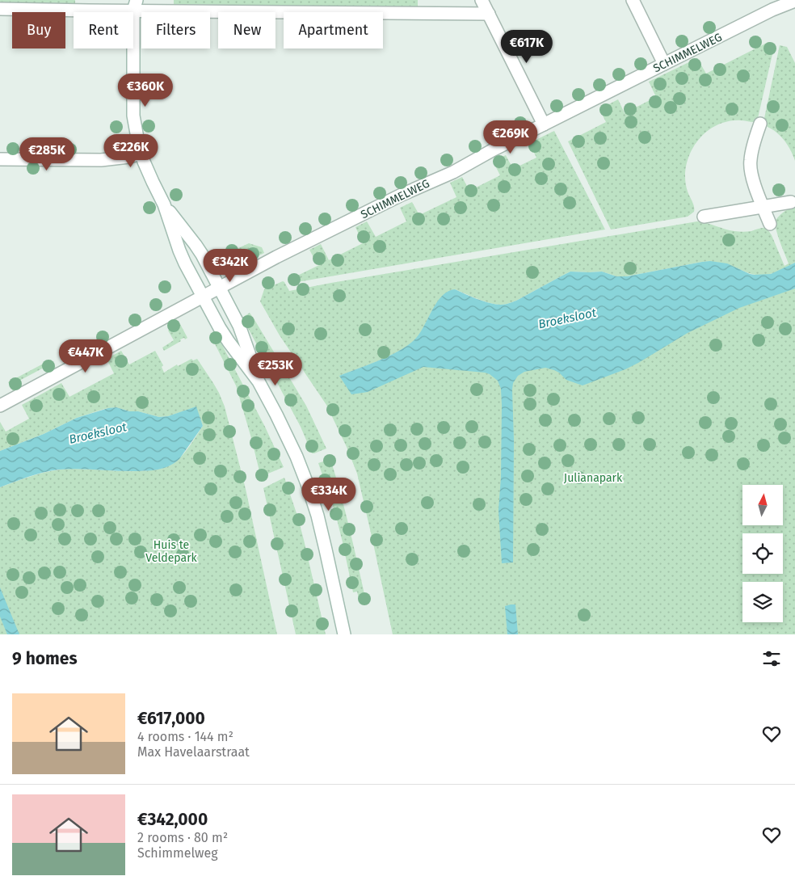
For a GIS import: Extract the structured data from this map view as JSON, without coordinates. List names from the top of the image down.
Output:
{
  "streets": {
    "street": ["SCHIMMELWEG"]
  },
  "water": ["Broeksloot"],
  "parks": ["Julianapark", "Huis te Veldepark"],
  "north": "top",
  "page": {
    "chip": [
      "Buy",
      "Rent",
      "Filters",
      "New",
      "Apartment"
    ],
    "price": [
      "€617K",
      "€360K",
      "€269K",
      "€226K",
      "€285K",
      "€342K",
      "€447K",
      "€253K",
      "€334K"
    ],
    "heading": "9 homes",
    "list": [
      {
        "name": "€617,000",
        "note": "4 rooms · 144 m² · Max Havelaarstraat"
      },
      {
        "name": "€342,000",
        "note": "2 rooms · 80 m² · Schimmelweg"
      }
    ]
  }
}
